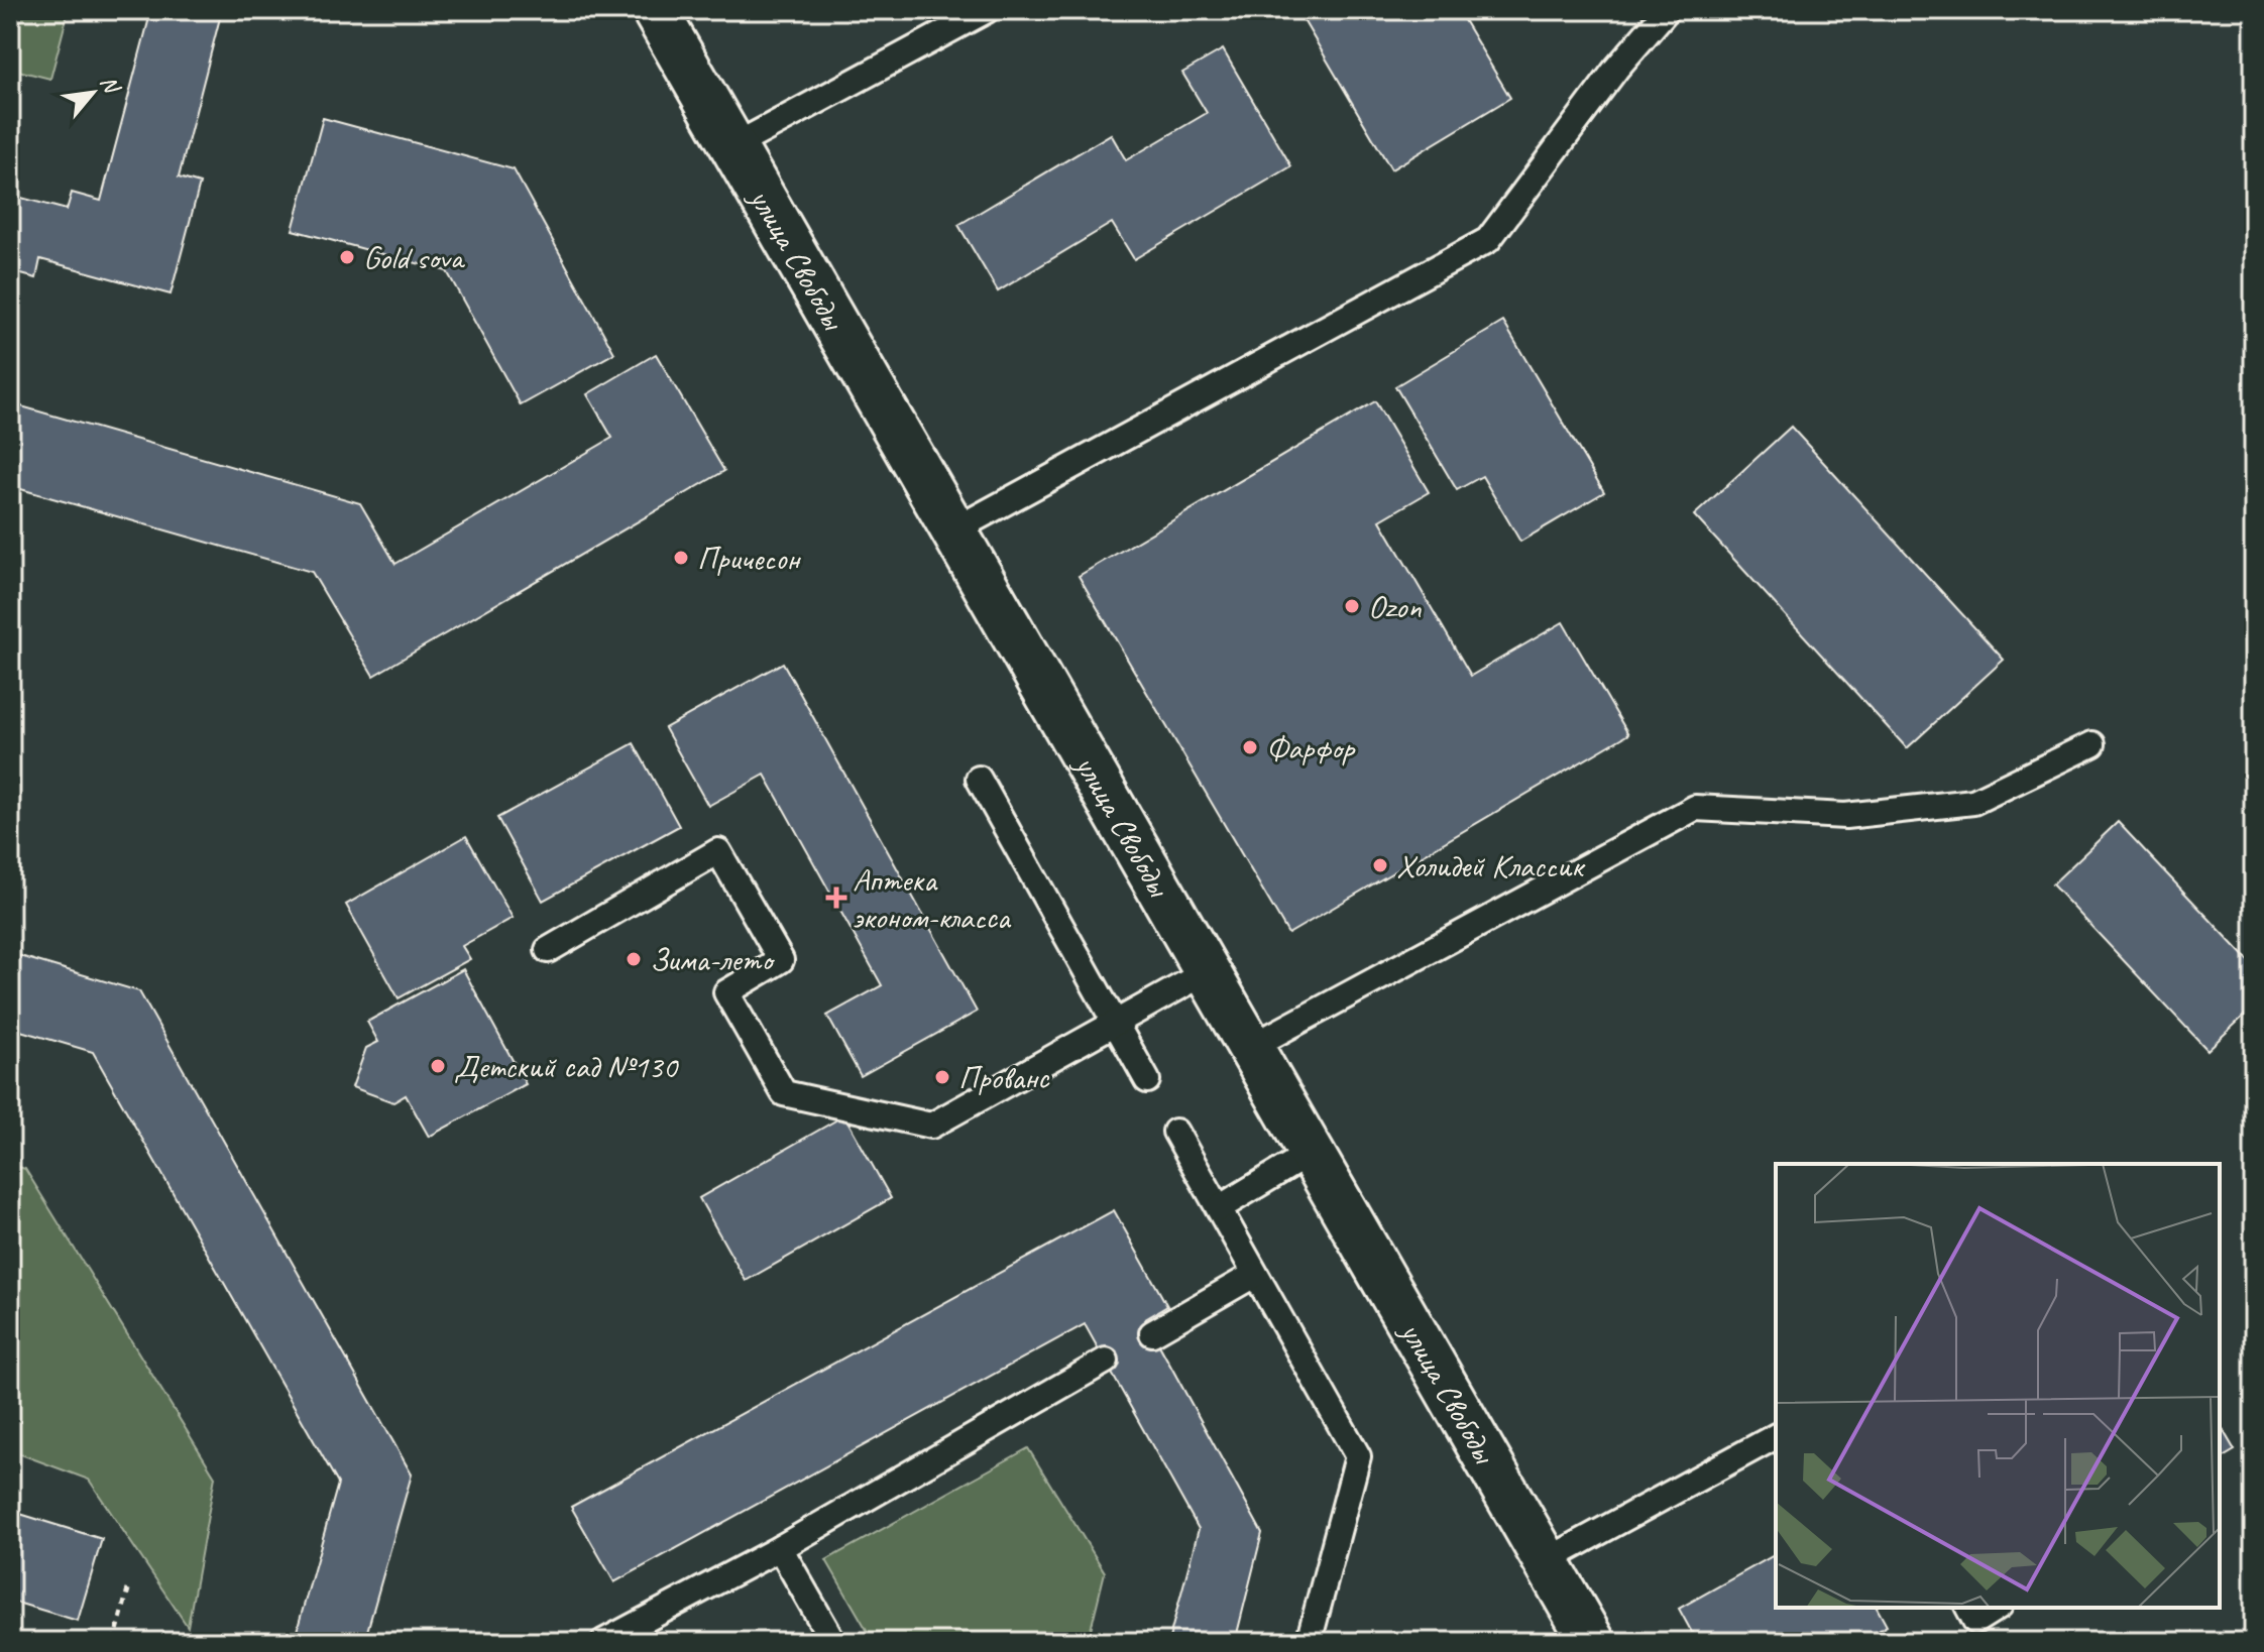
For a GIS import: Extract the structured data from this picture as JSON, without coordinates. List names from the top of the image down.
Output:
{
  "streets": {
    "street": ["улица Свободы"]
  },
  "places": {
    "other": [
      "Gold sova",
      "Причесон",
      "Ozon",
      "Фарфор",
      "Холидей Классик",
      "Зима-лето",
      "Детский сад №130",
      "Прованс"
    ],
    "health": ["Аптека эконом-класса"]
  },
  "north": "top right"
}
